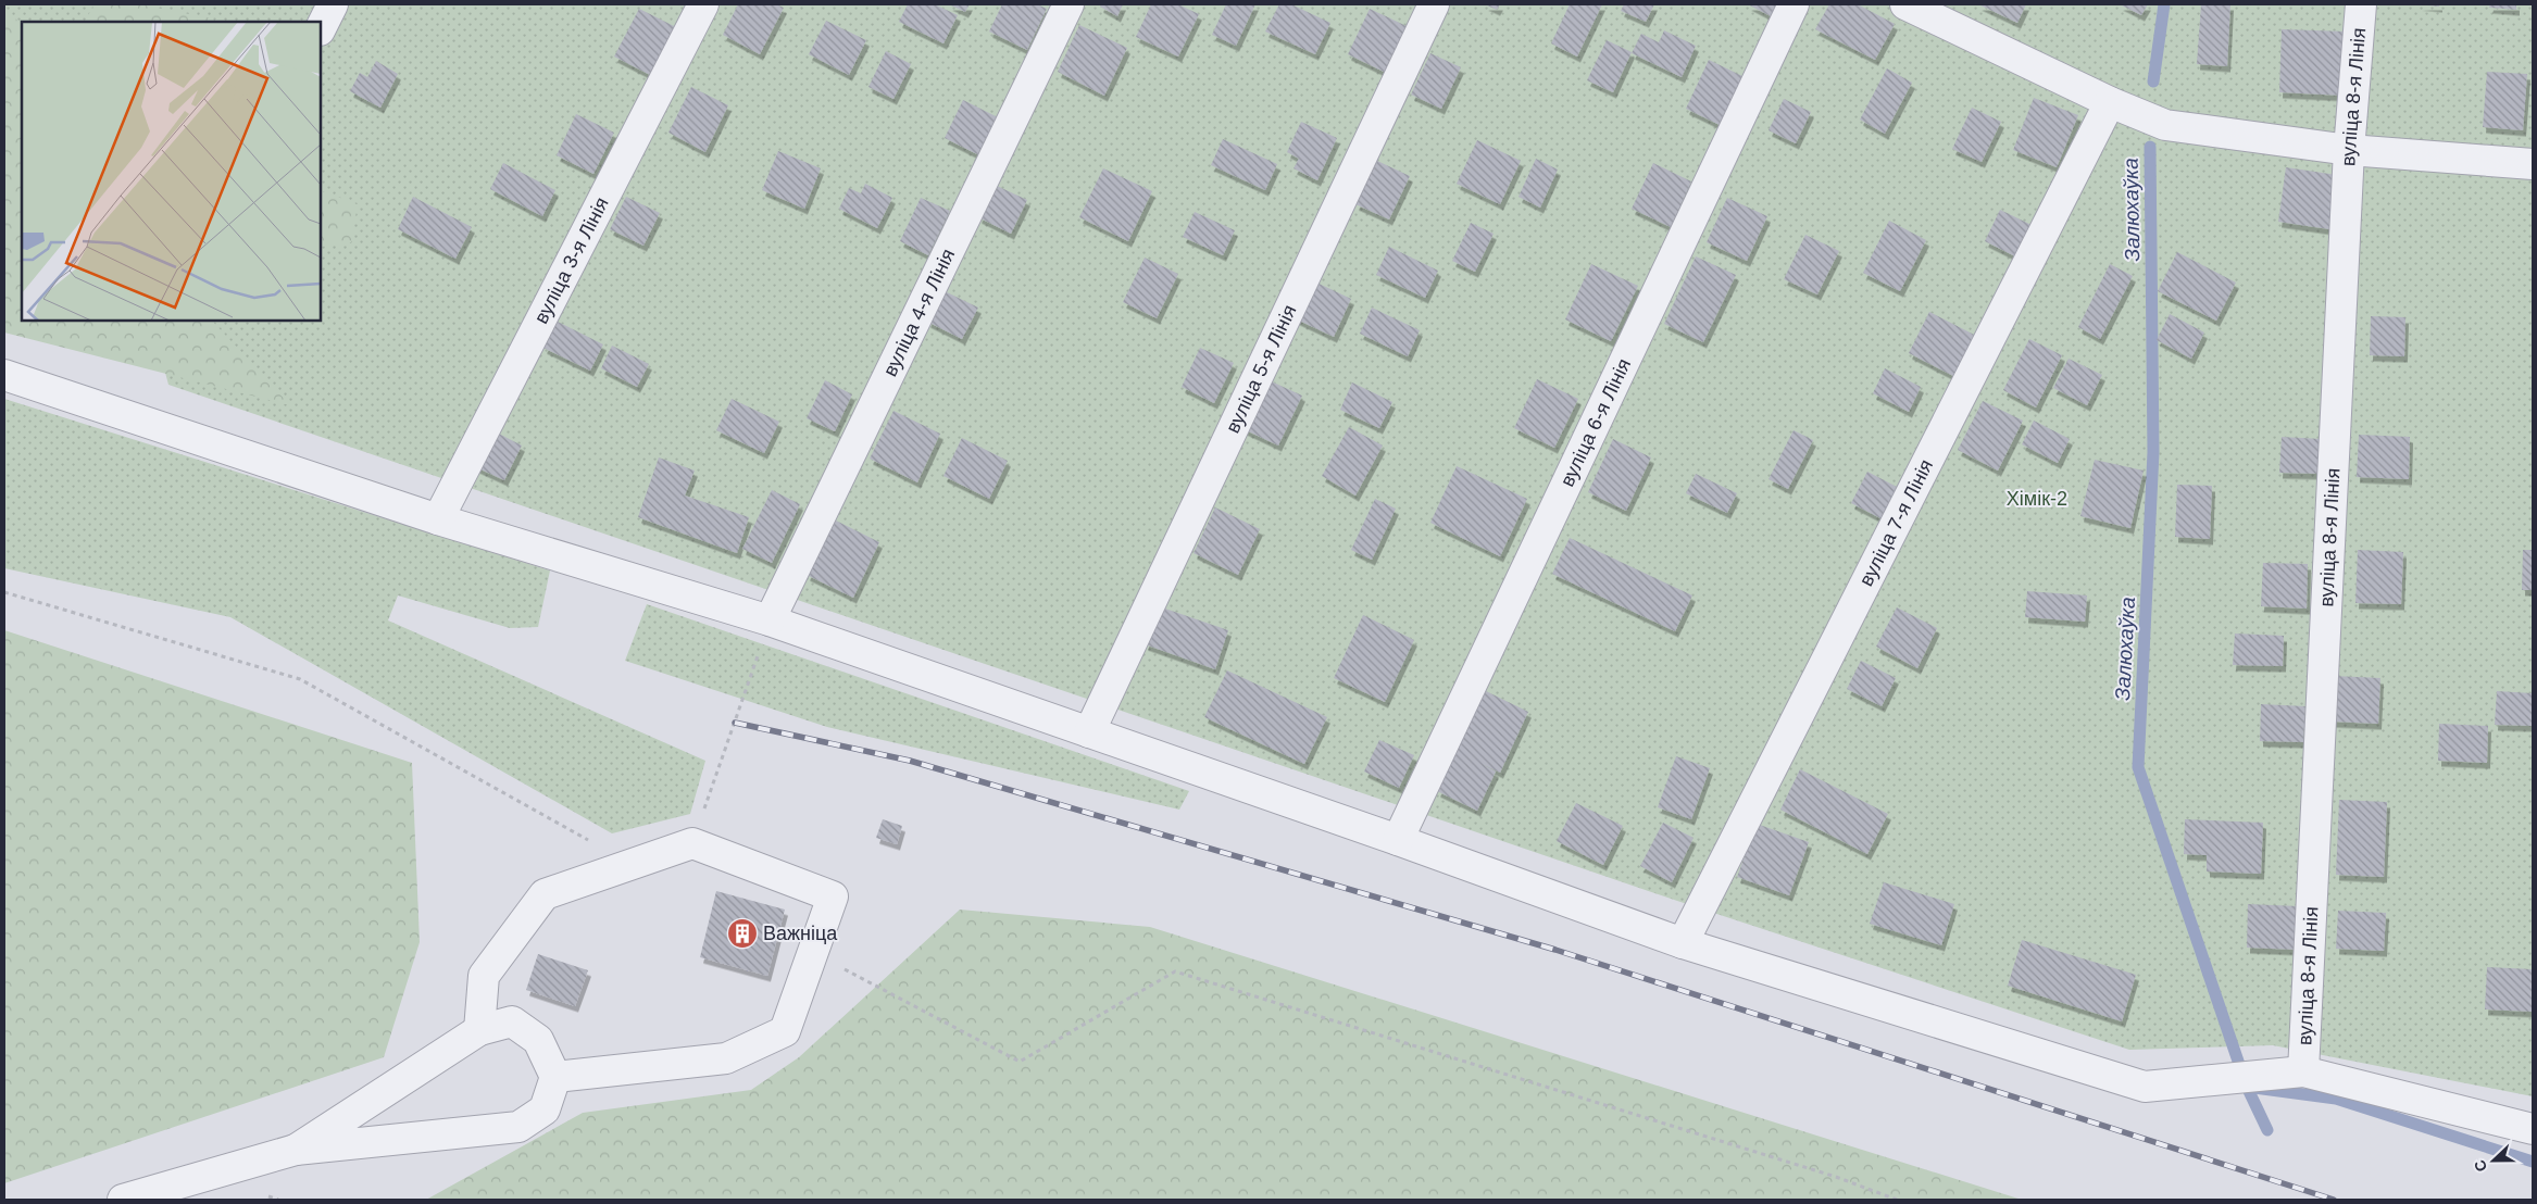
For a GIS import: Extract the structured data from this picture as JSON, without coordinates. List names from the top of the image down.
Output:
{
  "streets": {
    "street": [
      "вуліца 8-я Лінія",
      "вуліца 3-я Лінія",
      "вуліца 4-я Лінія",
      "вуліца 5-я Лінія",
      "вуліца 6-я Лінія",
      "вуліца 7-я Лінія"
    ]
  },
  "water": ["Залюхаўка"],
  "parks": ["Хімік-2"],
  "places": {
    "building": ["Важніца"]
  },
  "north": "left"
}
